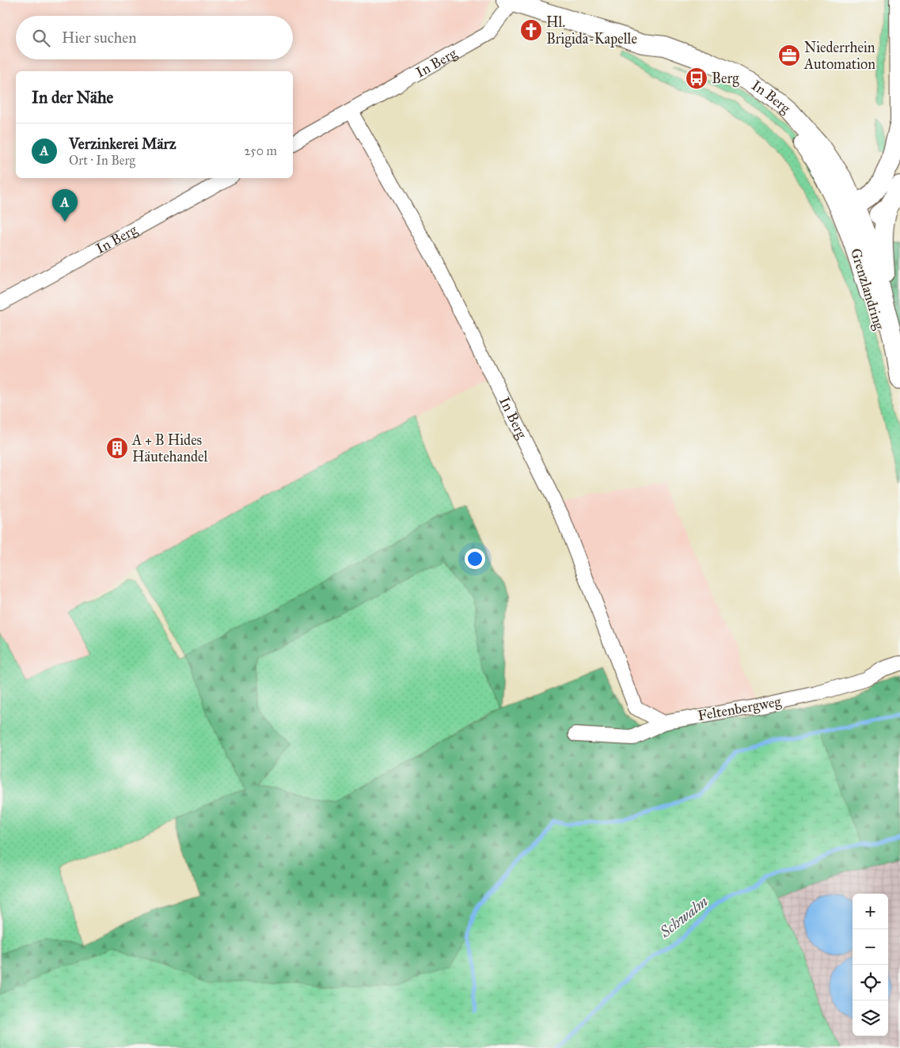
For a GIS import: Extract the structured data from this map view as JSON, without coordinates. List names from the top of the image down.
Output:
{
  "streets": {
    "main road": ["In Berg", "Grenzlandring"],
    "street": ["Feltenbergweg"]
  },
  "crossings": [
    ["In Berg", "Grenzlandring"],
    ["In Berg", "Feltenbergweg"]
  ],
  "water": ["Schwalm"],
  "places": {
    "church": ["Hl. Brigida-Kapelle"],
    "office": ["Niederrhein Automation"],
    "bus stop": ["Berg"],
    "building": ["A + B Hides Häutehandel"]
  },
  "page": {
    "search": "Hier suchen",
    "heading": "In der Nähe",
    "list": [
      {
        "mark": "A",
        "name": "Verzinkerei März",
        "note": "Ort · In Berg",
        "value": "250 m"
      }
    ],
    "pins": "A",
    "map_buttons": ["+", "−"]
  }
}
